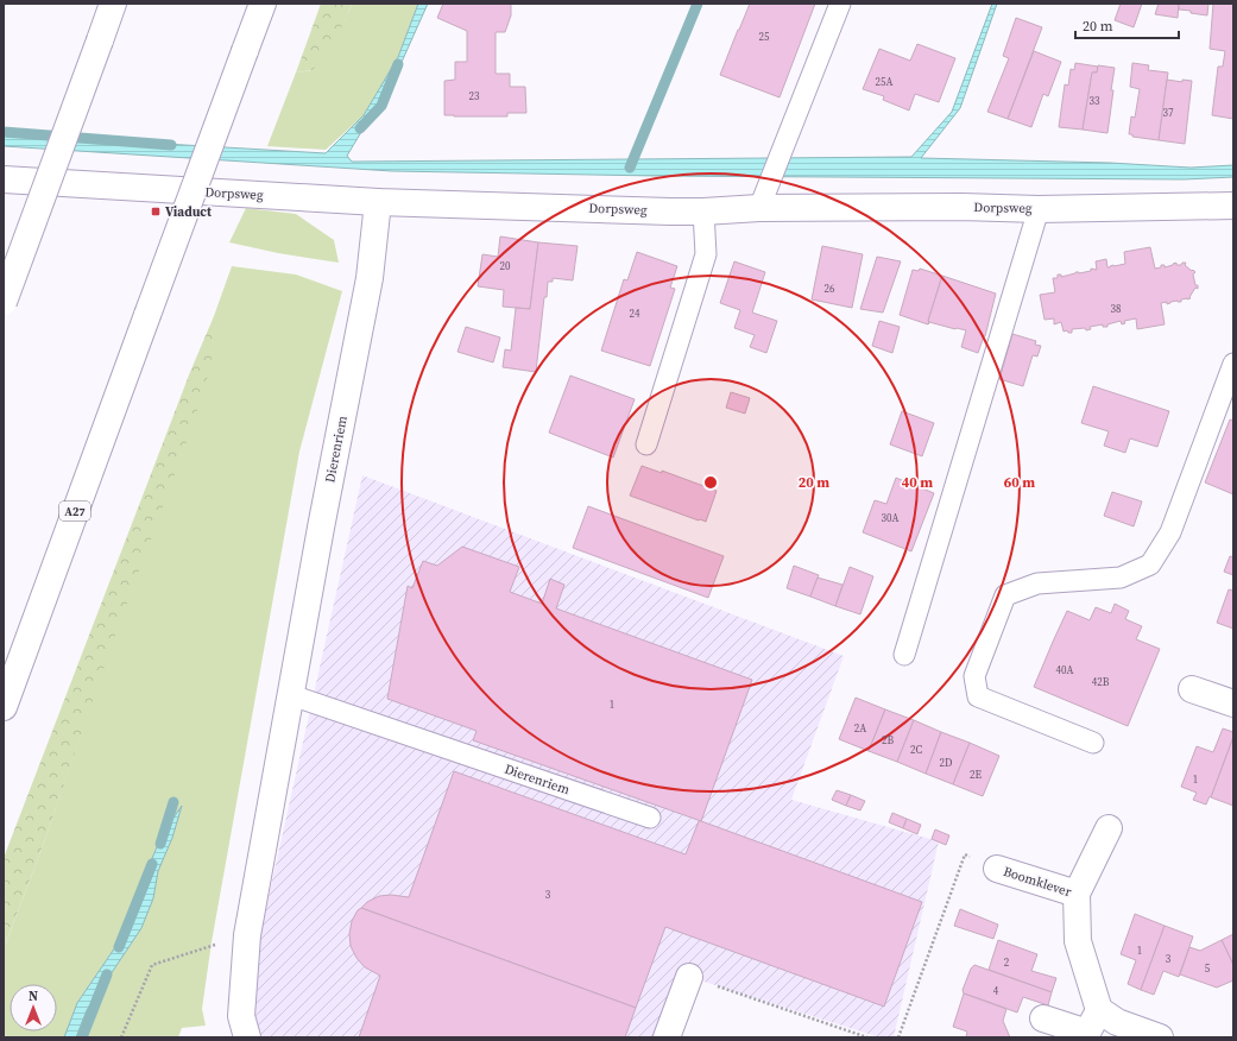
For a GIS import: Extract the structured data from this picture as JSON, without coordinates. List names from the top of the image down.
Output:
{
  "streets": {
    "main road": [
      "Dorpsweg",
      "Dierenriem",
      "A27",
      "Boomklever"
    ]
  },
  "crossings": [
    ["Dorpsweg", "Dierenriem"]
  ],
  "places": {
    "transit": ["Viaduct"]
  },
  "house_numbers": [
    "25",
    "25A",
    "23",
    "33",
    "37",
    "20",
    "26",
    "38",
    "24",
    "30A",
    "40A",
    "42B",
    "1",
    "2A",
    "2B",
    "2C",
    "2D",
    "2E",
    "1",
    "3",
    "1",
    "3",
    "2",
    "5",
    "4"
  ],
  "scale_bar": "20 m",
  "north": "top",
  "rings": ["20 m", "40 m", "60 m"]
}
